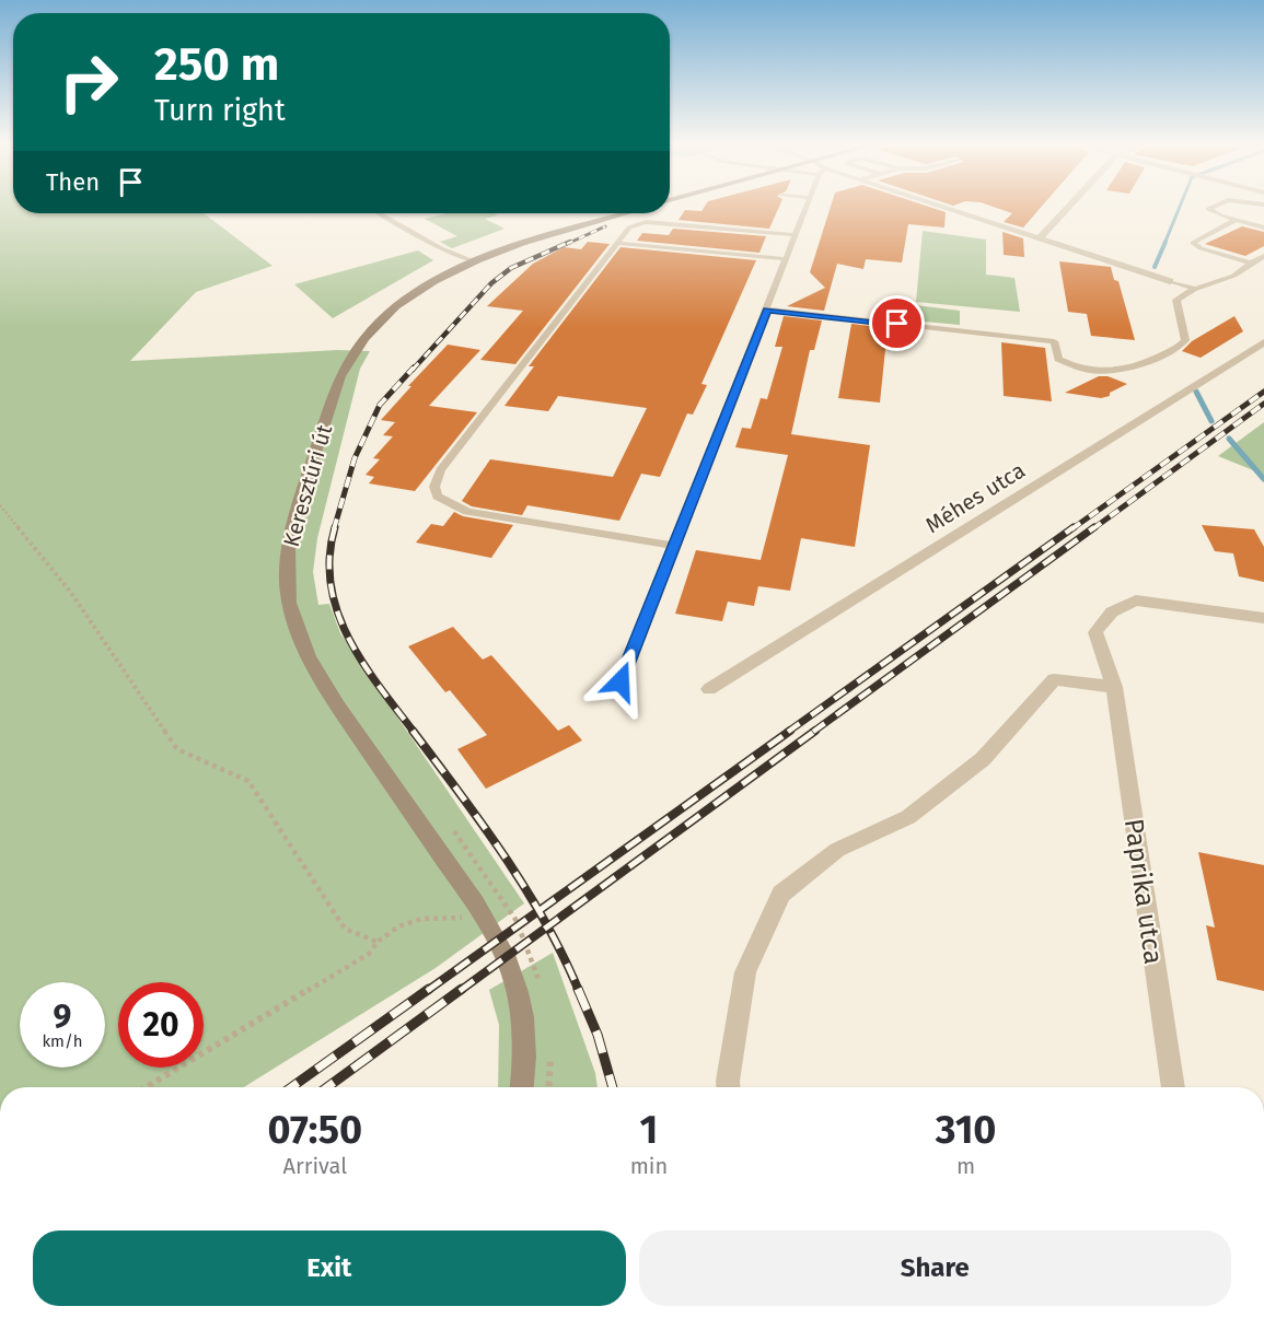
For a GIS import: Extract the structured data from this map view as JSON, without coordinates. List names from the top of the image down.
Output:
{
  "streets": {
    "main road": ["Keresztúri út"],
    "street": ["Méhes utca", "Paprika utca"]
  },
  "page": {
    "turn": ["250 m", "Turn right"],
    "then": "Then",
    "speed": "9 km/h",
    "limit": "20",
    "eta": [
      "07:50",
      "Arrival",
      "1",
      "min",
      "310",
      "m"
    ],
    "buttons": ["Exit", "Share"]
  }
}
